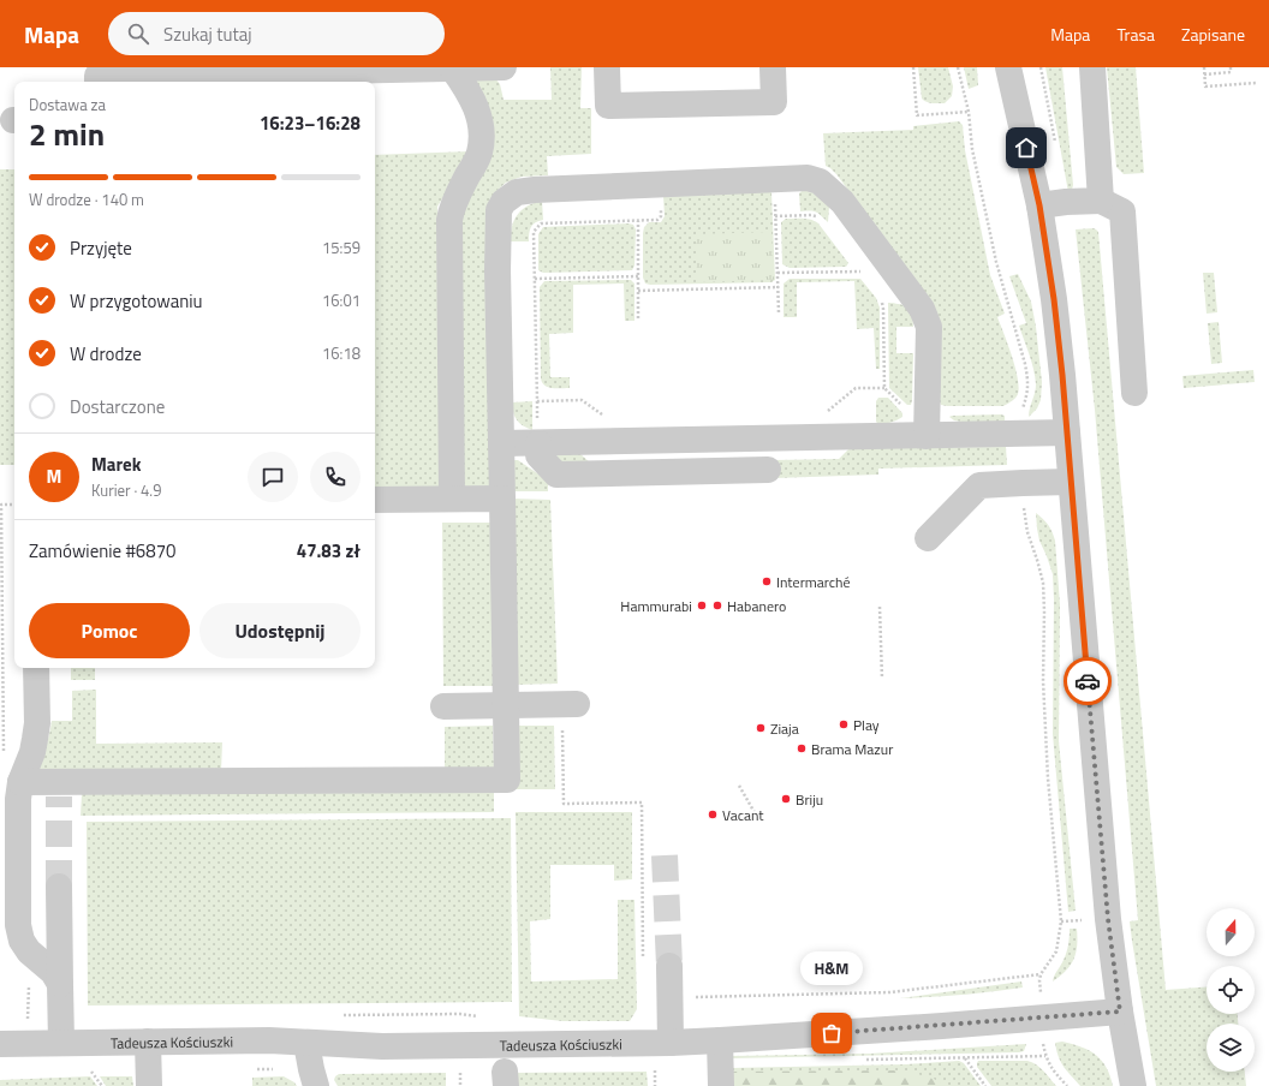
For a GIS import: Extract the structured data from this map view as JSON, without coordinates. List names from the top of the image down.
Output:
{
  "streets": {
    "street": ["Tadeusza Kościuszki"]
  },
  "places": [
    "Intermarché",
    "Hammurabi",
    "Habanero",
    "Play",
    "Ziaja",
    "Brama Mazur",
    "Briju",
    "Vacant",
    "H&M"
  ],
  "north": "top",
  "page": {
    "header": "Mapa",
    "search": "Szukaj tutaj",
    "nav": ["Mapa", "Trasa", "Zapisane"],
    "heading": ["2 min", "Dostawa za", "16:23–16:28"],
    "panel": [
      "Marek",
      "Kurier · 4.9",
      "Zamówienie #6870",
      "47.83 zł"
    ],
    "bar": "W drodze · 140 m",
    "list": [
      ["Przyjęte", "15:59"],
      ["W przygotowaniu", "16:01"],
      ["W drodze", "16:18"],
      "Dostarczone"
    ],
    "round": "M",
    "buttons": ["Pomoc", "Udostępnij"],
    "bubble": "H&M"
  }
}
